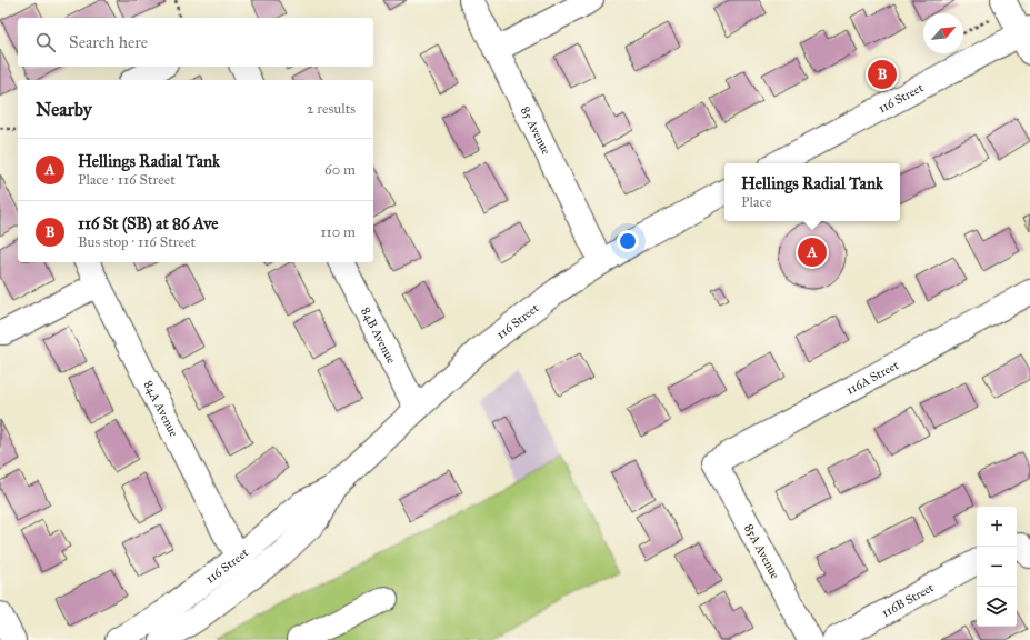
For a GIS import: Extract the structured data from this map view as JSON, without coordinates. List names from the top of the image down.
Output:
{
  "streets": {
    "street": [
      "116 Street",
      "85 Avenue",
      "84B Avenue",
      "116A Street",
      "84A Avenue",
      "85A Avenue",
      "116B Street"
    ]
  },
  "crossings": [
    ["116 Street", "85 Avenue"],
    ["116 Street", "84B Avenue"],
    ["116 Street", "84A Avenue"],
    ["116A Street", "85A Avenue"]
  ],
  "north": "top right",
  "page": {
    "search": "Search here",
    "pins": ["B", "A"],
    "heading": ["Nearby", "2 results"],
    "list": [
      {
        "mark": "A",
        "name": "Hellings Radial Tank",
        "note": "Place · 116 Street",
        "value": "60 m"
      },
      {
        "mark": "B",
        "name": "116 St (SB) at 86 Ave",
        "note": "Bus stop · 116 Street",
        "value": "110 m"
      }
    ],
    "popup": ["Hellings Radial Tank", "Place"],
    "map_buttons": ["+", "−"]
  }
}
